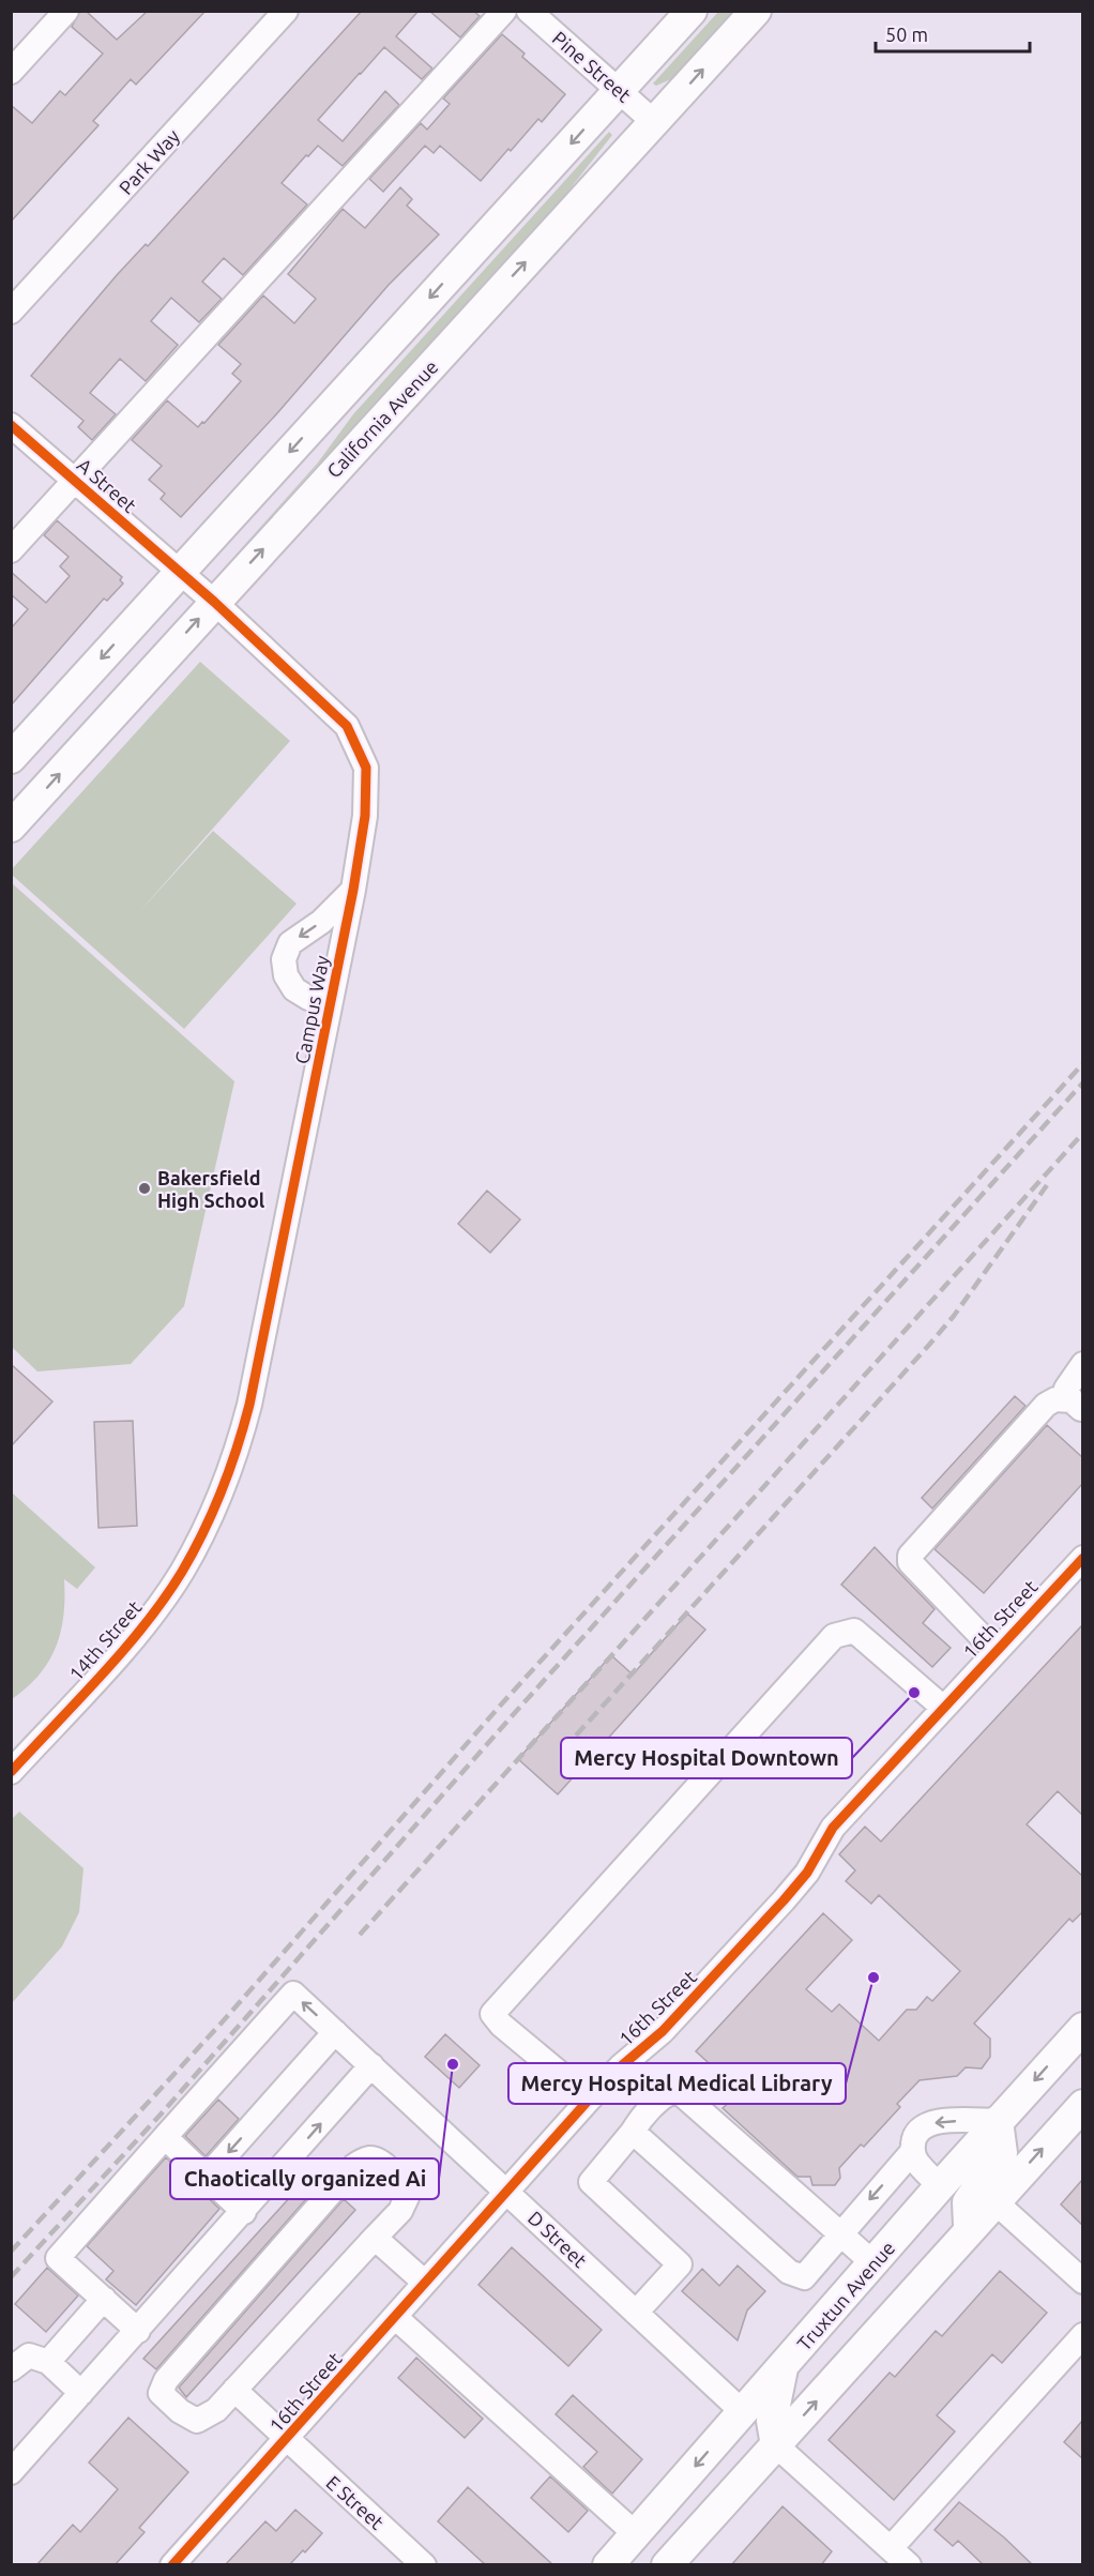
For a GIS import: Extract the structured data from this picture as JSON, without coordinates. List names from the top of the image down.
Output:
{
  "streets": {
    "main road": ["California Avenue", "Truxtun Avenue"],
    "street": [
      "Pine Street",
      "Park Way",
      "A Street",
      "Campus Way",
      "16th Street",
      "14th Street",
      "D Street",
      "E Street"
    ]
  },
  "crossings": [
    ["Pine Street", "California Avenue"],
    ["California Avenue", "Campus Way"],
    ["A Street", "Campus Way"],
    ["Campus Way", "14th Street"],
    ["16th Street", "D Street"],
    ["16th Street", "E Street"],
    ["D Street", "Truxtun Avenue"]
  ],
  "places": [
    "Bakersfield High School",
    "Mercy Hospital Downtown",
    "Mercy Hospital Medical Library",
    "Chaotically organized Ai"
  ],
  "scale_bar": "50 m"
}
